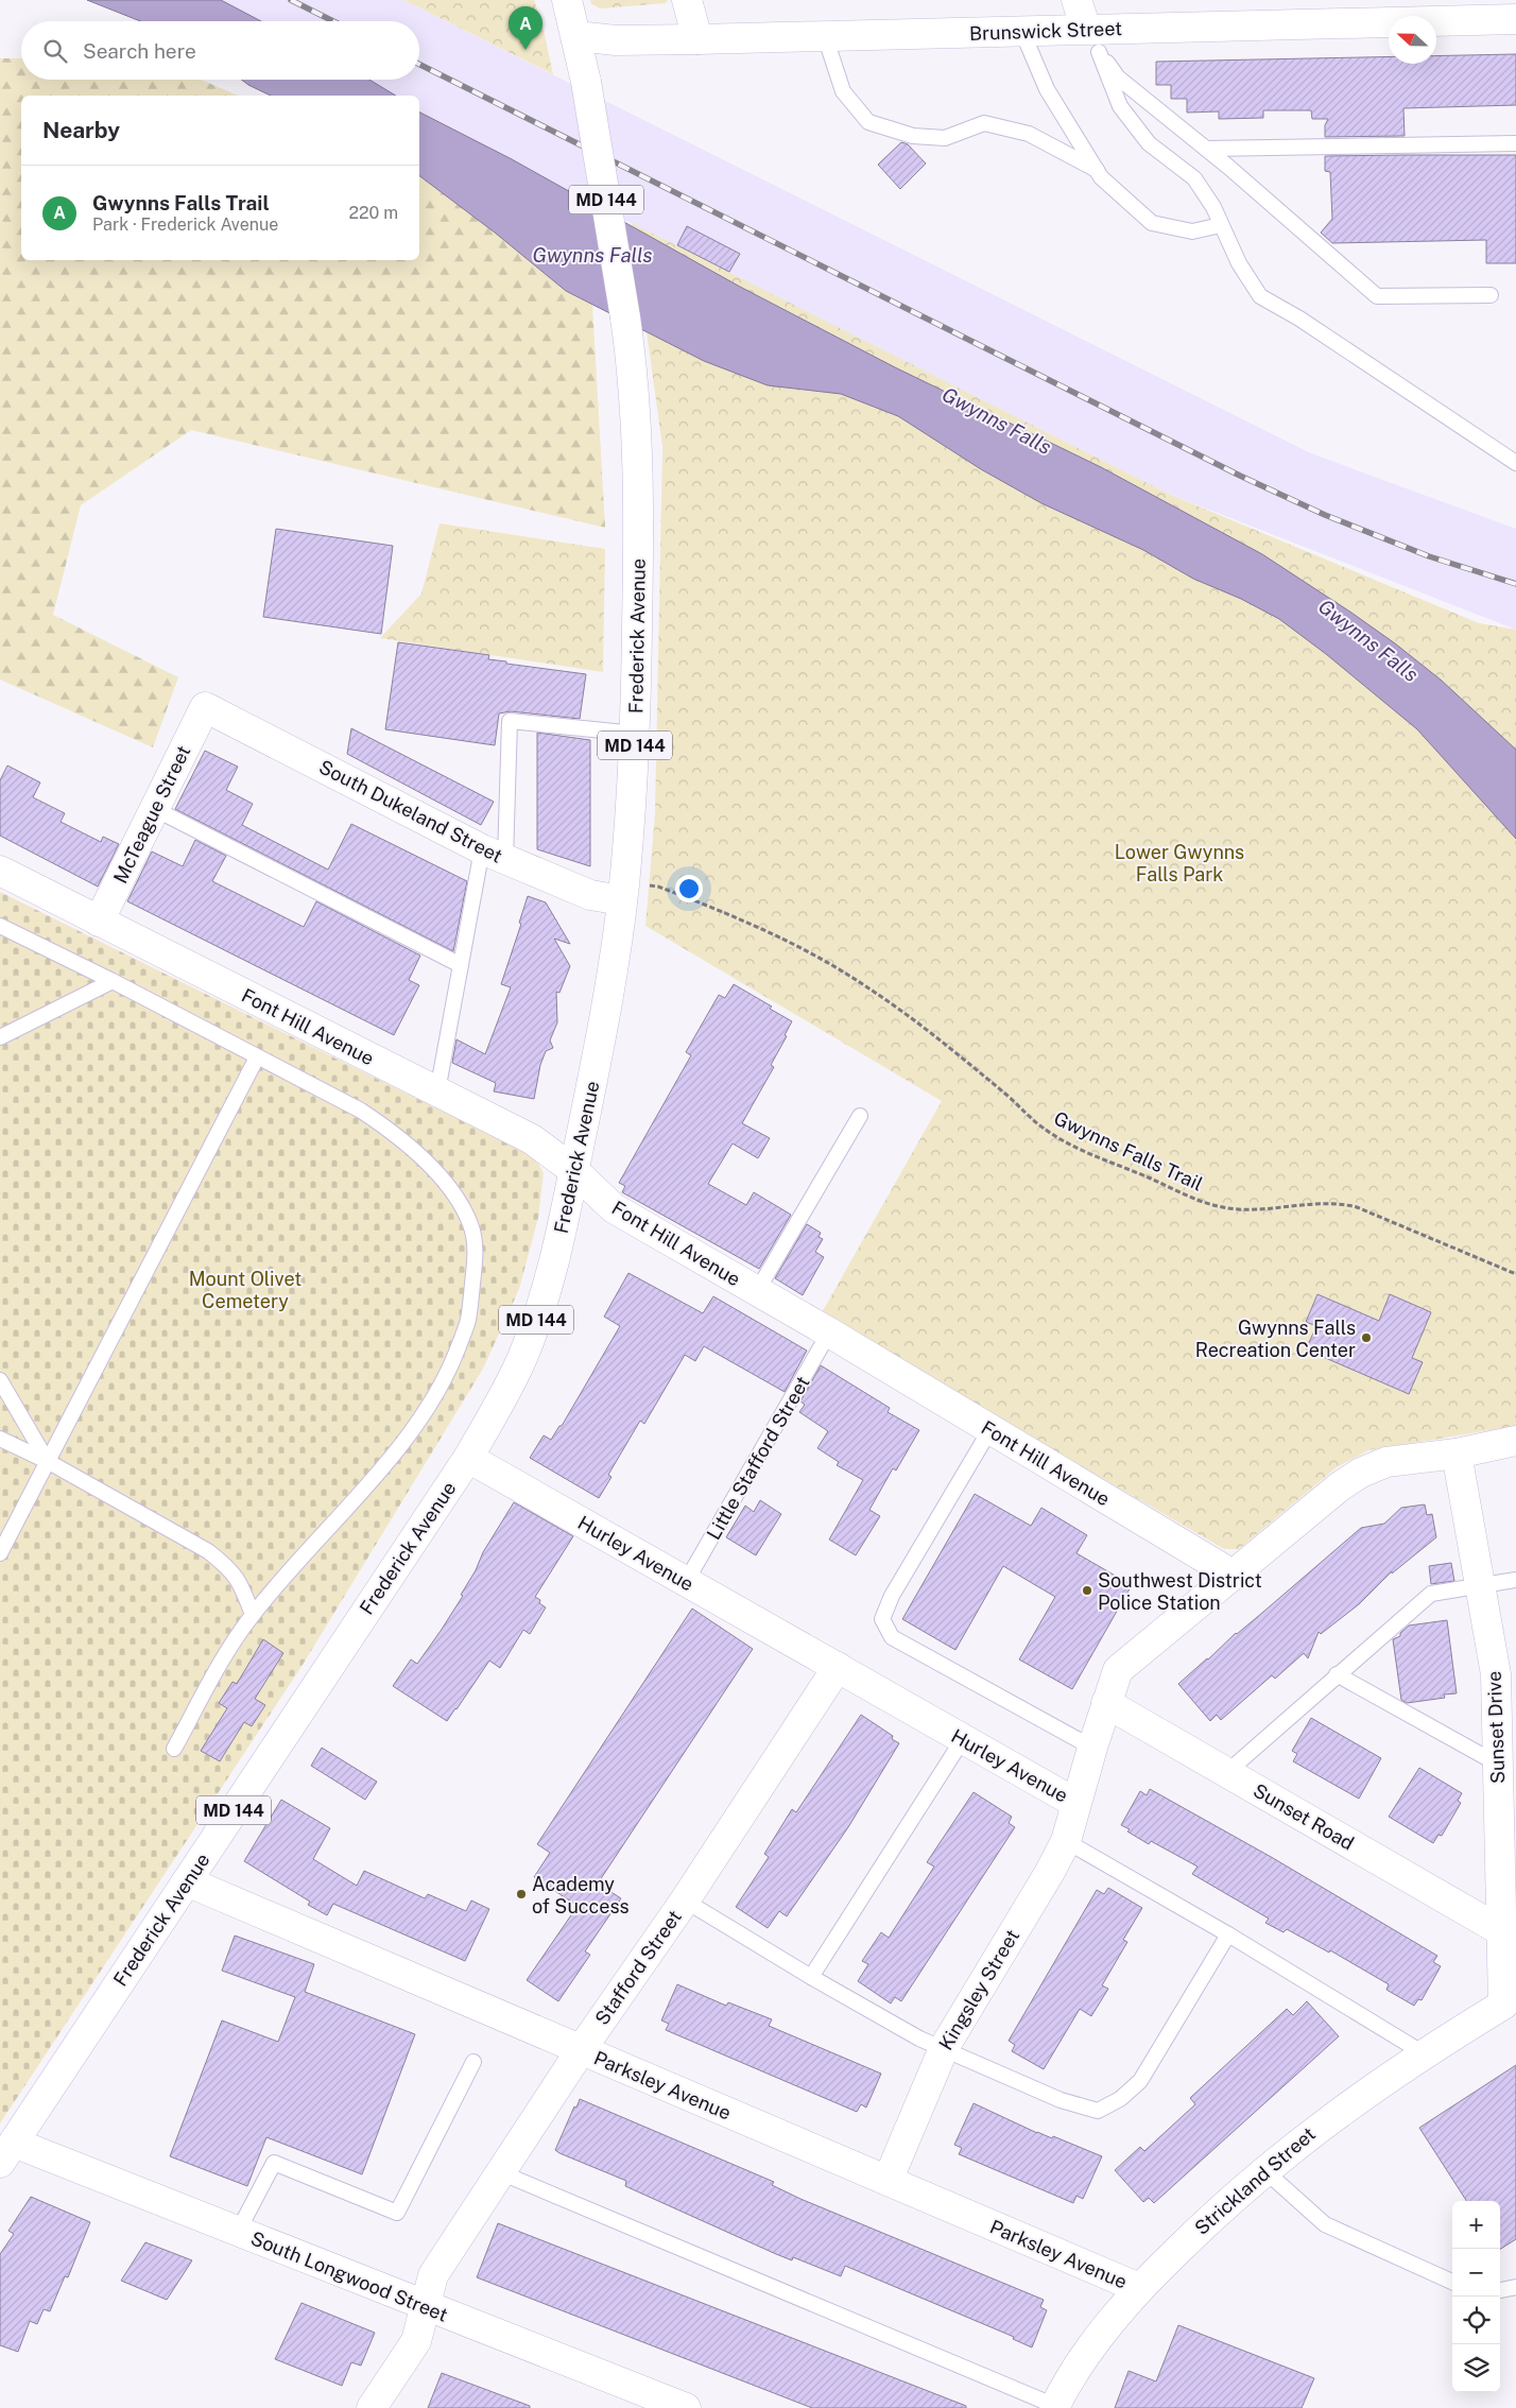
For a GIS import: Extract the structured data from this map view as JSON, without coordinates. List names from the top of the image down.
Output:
{
  "streets": {
    "street": [
      "Brunswick Street",
      "MD 144",
      "Frederick Avenue",
      "South Dukeland Street",
      "McTeague Street",
      "Font Hill Avenue",
      "Hurley Avenue",
      "Sunset Drive",
      "Sunset Road",
      "Stafford Street",
      "Kingsley Street",
      "Parksley Avenue",
      "Strickland Street",
      "South Longwood Street"
    ],
    "lane": ["Little Stafford Street"],
    "path": ["Gwynns Falls Trail"]
  },
  "crossings": [
    ["Brunswick Street", "Frederick Avenue"],
    ["Frederick Avenue", "South Dukeland Street"],
    ["Frederick Avenue", "Font Hill Avenue"],
    ["Frederick Avenue", "Hurley Avenue"],
    ["Frederick Avenue", "Parksley Avenue"],
    ["Frederick Avenue", "South Longwood Street"],
    ["South Dukeland Street", "McTeague Street"],
    ["McTeague Street", "Font Hill Avenue"],
    ["Font Hill Avenue", "Little Stafford Street"],
    ["Font Hill Avenue", "Hurley Avenue"],
    ["Little Stafford Street", "Hurley Avenue"],
    ["Hurley Avenue", "Sunset Drive"],
    ["Hurley Avenue", "Sunset Road"],
    ["Hurley Avenue", "Stafford Street"],
    ["Hurley Avenue", "Kingsley Street"],
    ["Sunset Drive", "Sunset Road"],
    ["Sunset Drive", "Strickland Street"],
    ["Stafford Street", "Parksley Avenue"],
    ["Stafford Street", "South Longwood Street"],
    ["Kingsley Street", "Parksley Avenue"],
    ["Parksley Avenue", "Strickland Street"]
  ],
  "water": ["Gwynns Falls"],
  "parks": ["Lower Gwynns Falls Park", "Mount Olivet Cemetery"],
  "places": ["Gwynns Falls Recreation Center", "Southwest District Police Station", "Academy of Success"],
  "north": "left",
  "page": {
    "pins": "A",
    "search": "Search here",
    "heading": "Nearby",
    "list": [
      {
        "mark": "A",
        "name": "Gwynns Falls Trail",
        "note": "Park · Frederick Avenue",
        "value": "220 m"
      }
    ],
    "map_buttons": ["+", "−"]
  }
}
